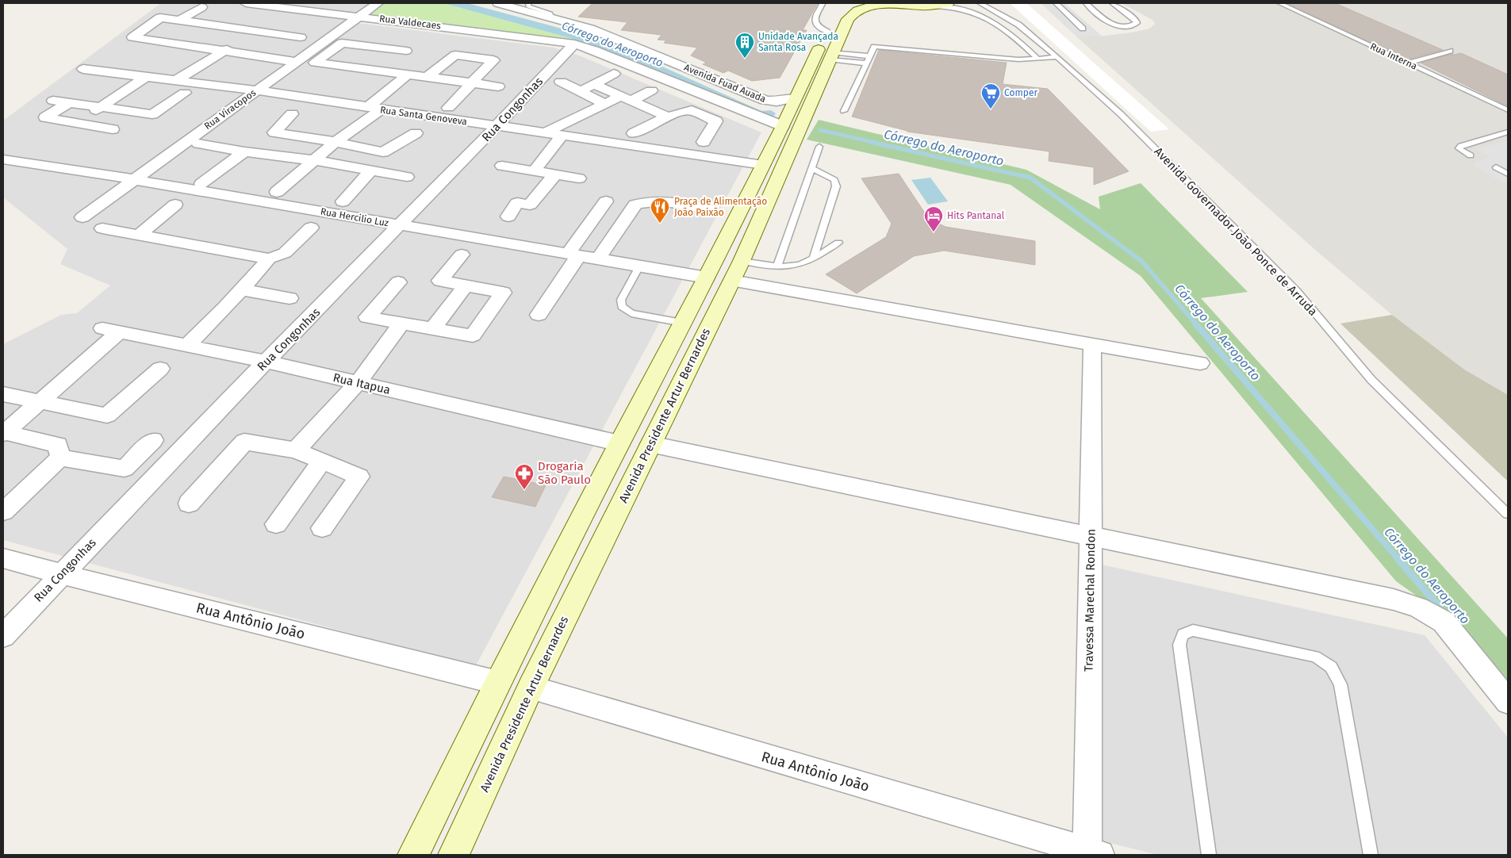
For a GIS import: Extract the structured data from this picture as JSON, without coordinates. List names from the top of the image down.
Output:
{
  "streets": {
    "main road": ["Avenida Presidente Artur Bernardes"],
    "street": [
      "Rua Valdecaes",
      "Avenida Fuad Auada",
      "Rua Viracopos",
      "Rua Congonhas",
      "Rua Santa Genoveva",
      "Rua Hercilio Luz",
      "Rua Itapua",
      "Travessa Marechal Rondon",
      "Rua Antônio João"
    ],
    "lane": ["Rua Interna", "Avenida Governador João Ponce de Arruda"]
  },
  "crossings": [
    ["Rua Valdecaes", "Avenida Fuad Auada"],
    ["Rua Valdecaes", "Rua Viracopos"],
    ["Rua Valdecaes", "Rua Congonhas"],
    ["Avenida Fuad Auada", "Rua Congonhas"],
    ["Avenida Fuad Auada", "Avenida Presidente Artur Bernardes"],
    ["Rua Viracopos", "Rua Santa Genoveva"],
    ["Rua Viracopos", "Rua Hercilio Luz"],
    ["Rua Congonhas", "Rua Santa Genoveva"],
    ["Rua Congonhas", "Rua Hercilio Luz"],
    ["Rua Congonhas", "Rua Itapua"],
    ["Rua Congonhas", "Rua Antônio João"],
    ["Rua Santa Genoveva", "Avenida Presidente Artur Bernardes"],
    ["Rua Hercilio Luz", "Avenida Presidente Artur Bernardes"],
    ["Rua Itapua", "Avenida Presidente Artur Bernardes"],
    ["Avenida Presidente Artur Bernardes", "Rua Antônio João"],
    ["Travessa Marechal Rondon", "Rua Antônio João"]
  ],
  "water": ["Córrego do Aeroporto"],
  "places": {
    "building": ["Unidade Avançada Santa Rosa"],
    "supermarket": ["Comper"],
    "restaurant": ["Praça de Alimentação João Paixão"],
    "hotel": ["Hits Pantanal"],
    "pharmacy": ["Drogaria São Paulo"]
  }
}
